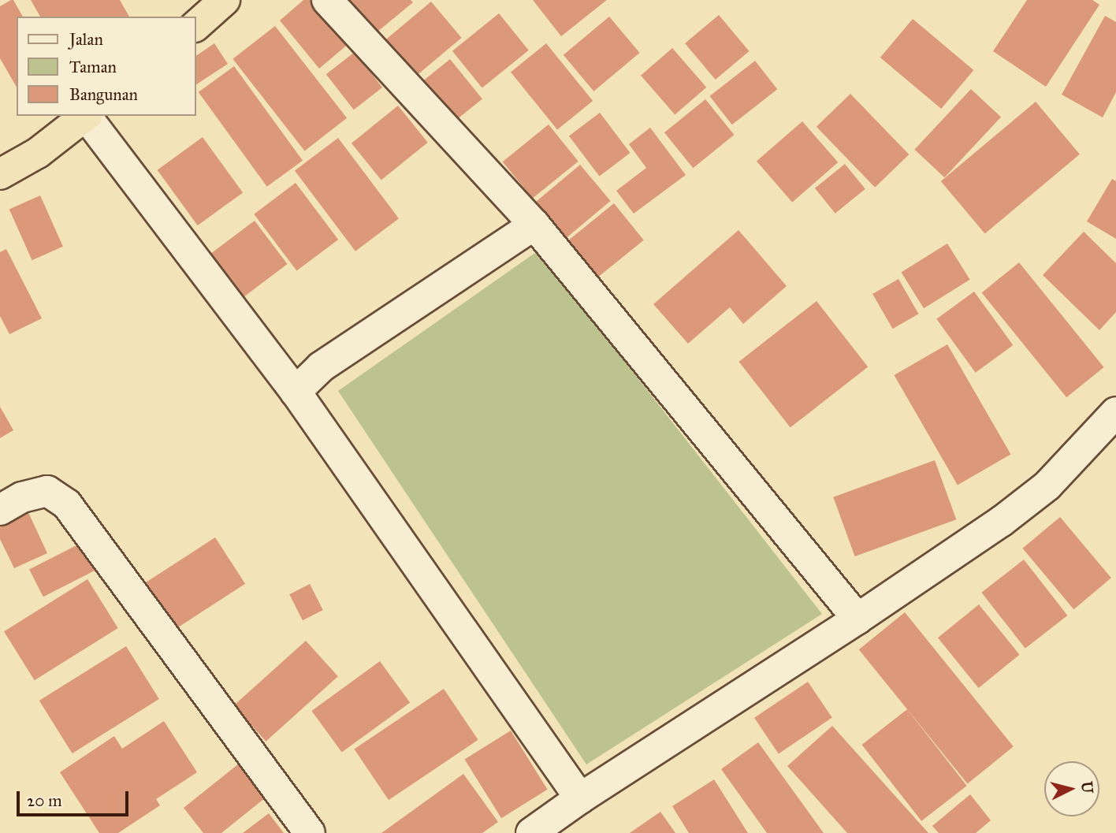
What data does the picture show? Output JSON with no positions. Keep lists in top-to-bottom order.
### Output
{
  "legend": ["Jalan", "Taman", "Bangunan"],
  "scale_bar": "20 m",
  "north": "right"
}
